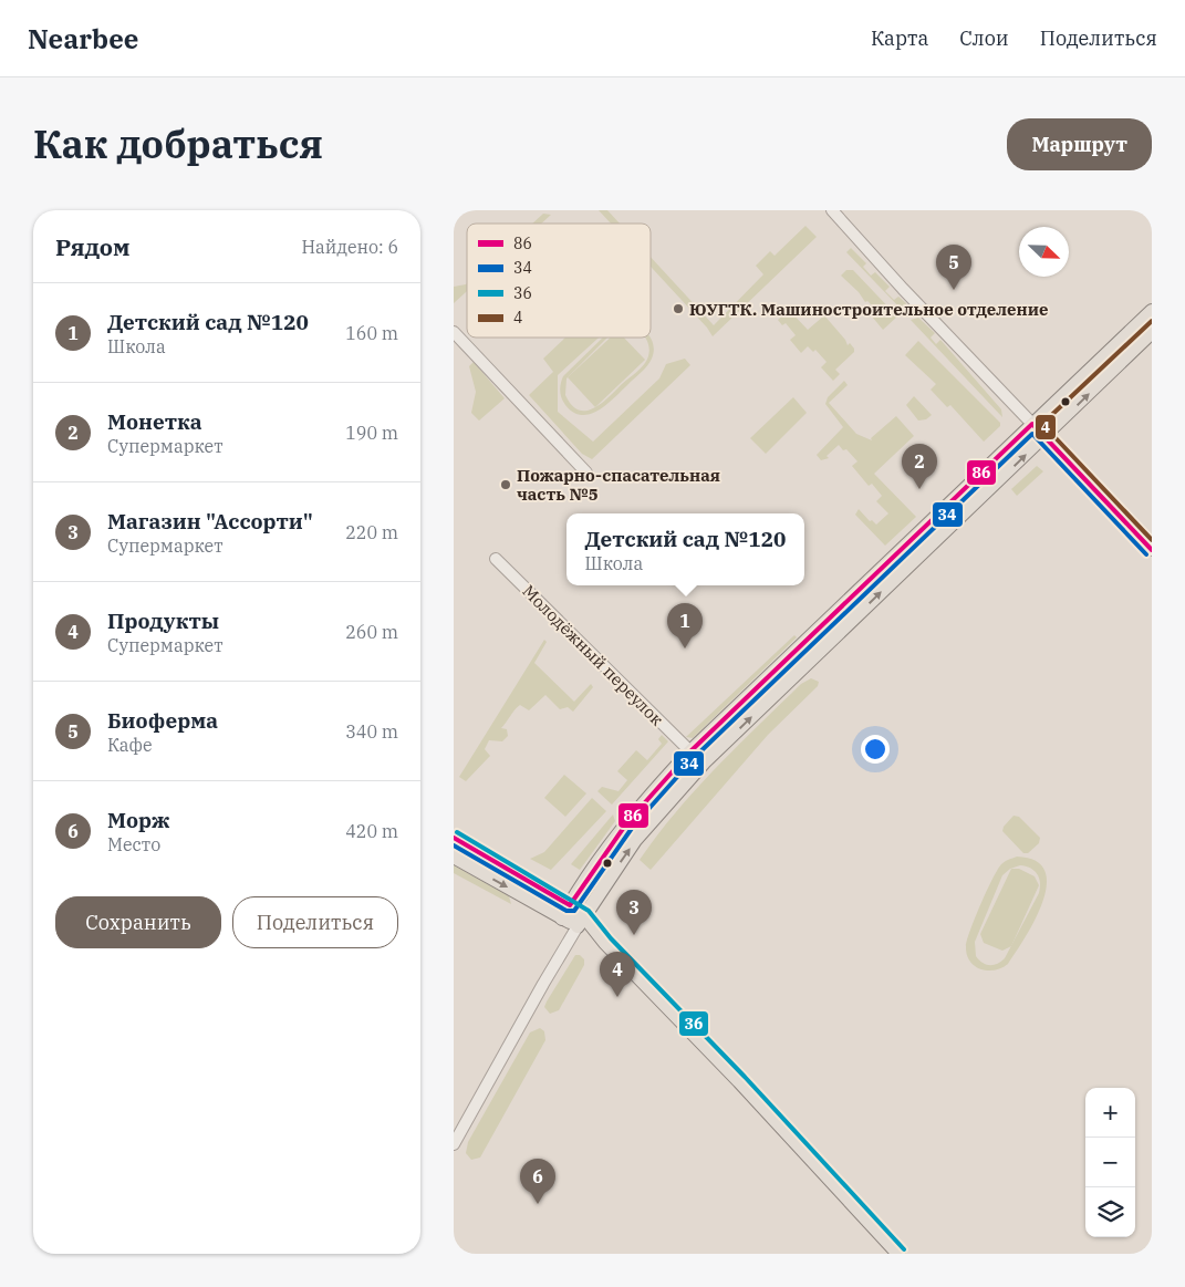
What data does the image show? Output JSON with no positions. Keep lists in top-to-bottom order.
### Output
{
  "streets": {
    "street": ["Молодёжный переулок"]
  },
  "places": ["ЮУГТК. Машиностроительное отделение", "Пожарно-спасательная часть №5"],
  "lines": [
    "transit line 4",
    "transit line 86",
    "transit line 34",
    "transit line 36"
  ],
  "legend": [
    "86",
    "34",
    "36",
    "4"
  ],
  "north": "bottom right",
  "page": {
    "header": "Nearbee",
    "nav": ["Карта", "Слои", "Поделиться"],
    "title": "Как добраться",
    "buttons": [
      "Маршрут",
      ["Сохранить", "Поделиться"]
    ],
    "heading": ["Рядом", "Найдено: 6"],
    "pins": [
      "5",
      "2",
      "1",
      "3",
      "4",
      "6"
    ],
    "list": [
      {
        "mark": "1",
        "name": "Детский сад №120",
        "note": "Школа",
        "value": "160 m"
      },
      {
        "mark": "2",
        "name": "Монетка",
        "note": "Супермаркет",
        "value": "190 m"
      },
      {
        "mark": "3",
        "name": "Магазин \"Ассорти\"",
        "note": "Супермаркет",
        "value": "220 m"
      },
      {
        "mark": "4",
        "name": "Продукты",
        "note": "Супермаркет",
        "value": "260 m"
      },
      {
        "mark": "5",
        "name": "Биоферма",
        "note": "Кафе",
        "value": "340 m"
      },
      {
        "mark": "6",
        "name": "Морж",
        "note": "Место",
        "value": "420 m"
      }
    ],
    "popup": ["Детский сад №120", "Школа"],
    "map_buttons": ["+", "−"]
  }
}
